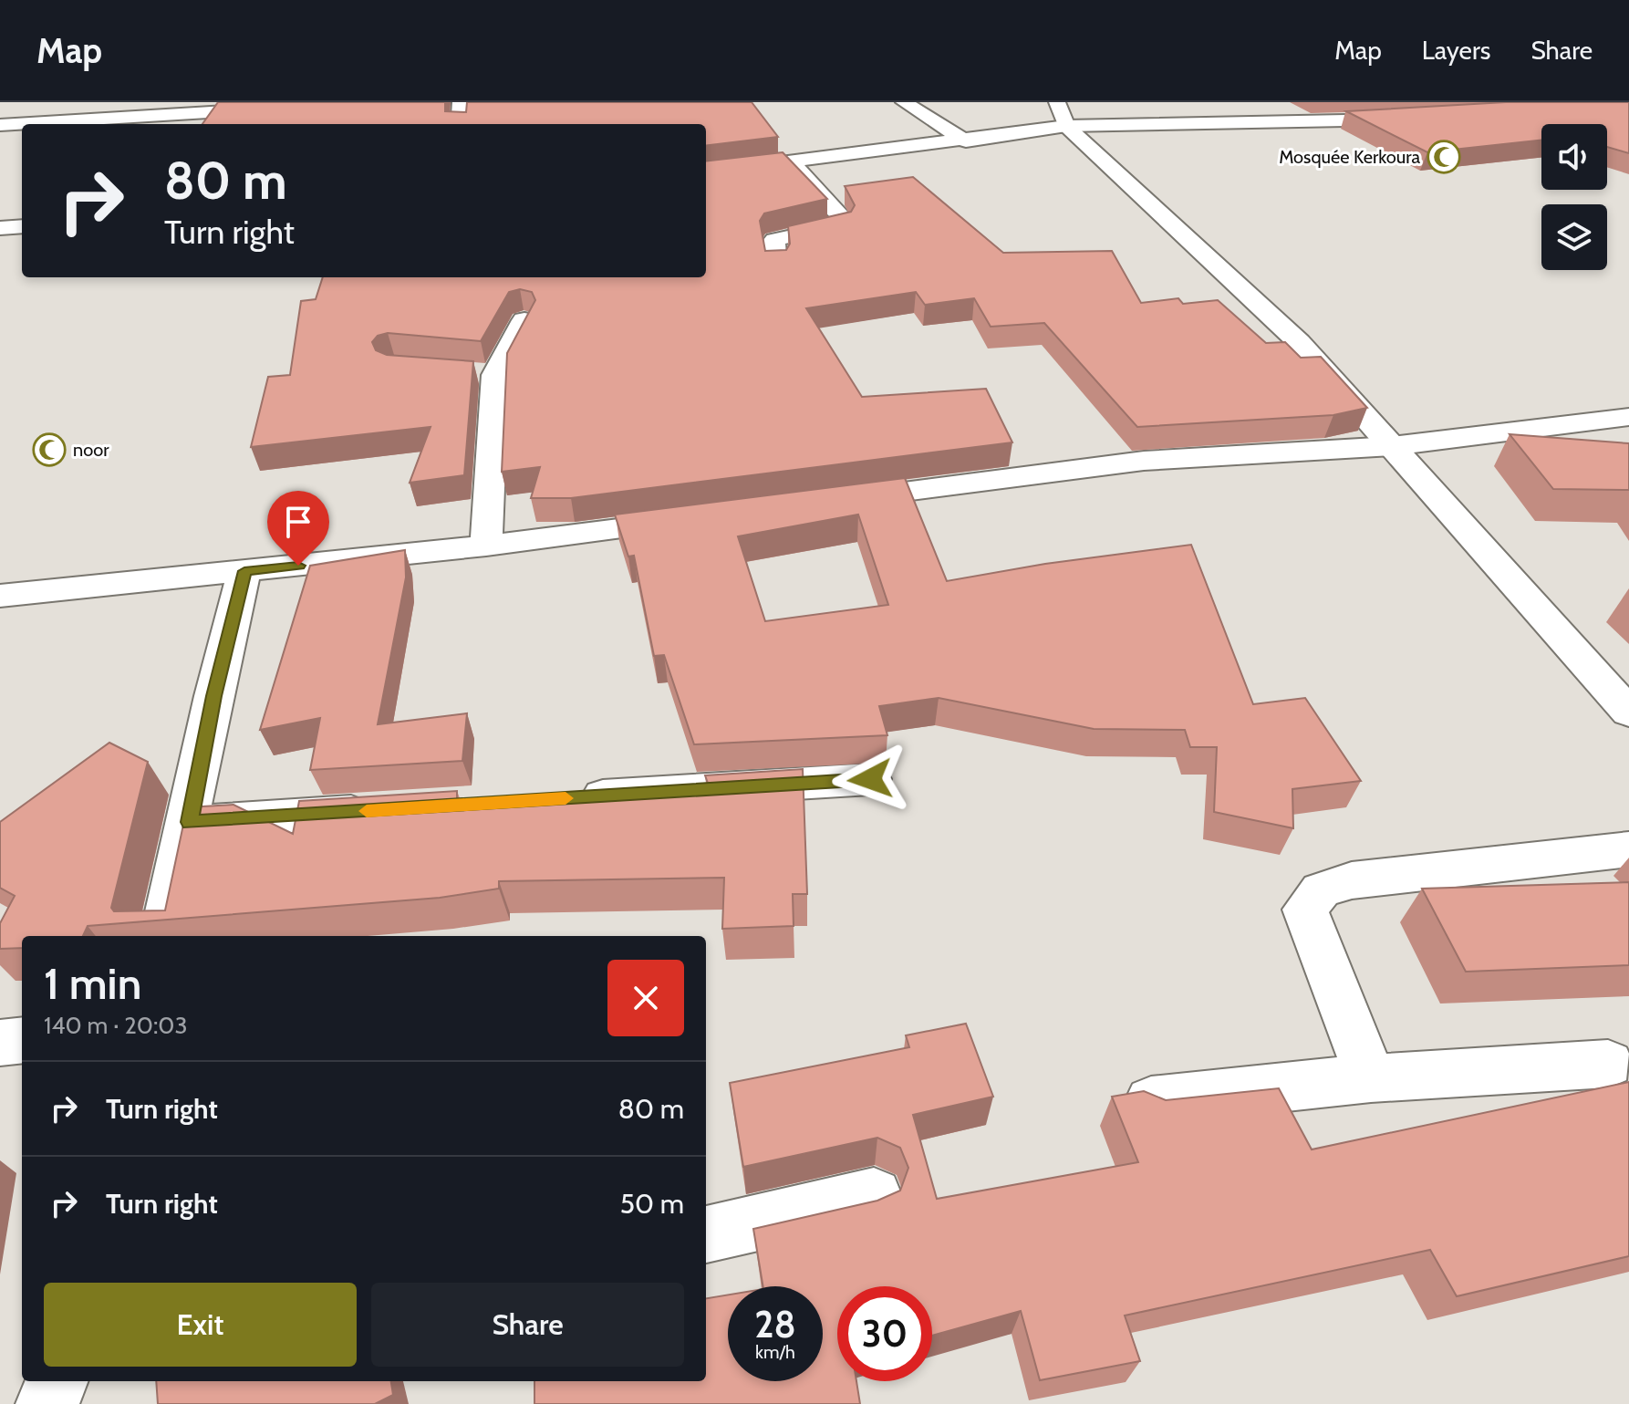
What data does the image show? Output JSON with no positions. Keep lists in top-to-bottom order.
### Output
{
  "places": {
    "mosque": ["Mosquée Kerkoura", "noor"]
  },
  "page": {
    "header": "Map",
    "nav": ["Map", "Layers", "Share"],
    "turn": ["80 m", "Turn right"],
    "heading": ["1 min", "140 m · 20:03"],
    "list": [
      {
        "name": "Turn right",
        "value": "80 m"
      },
      {
        "name": "Turn right",
        "value": "50 m"
      }
    ],
    "buttons": ["Exit", "Share"],
    "speed": "28 km/h",
    "limit": "30"
  }
}
